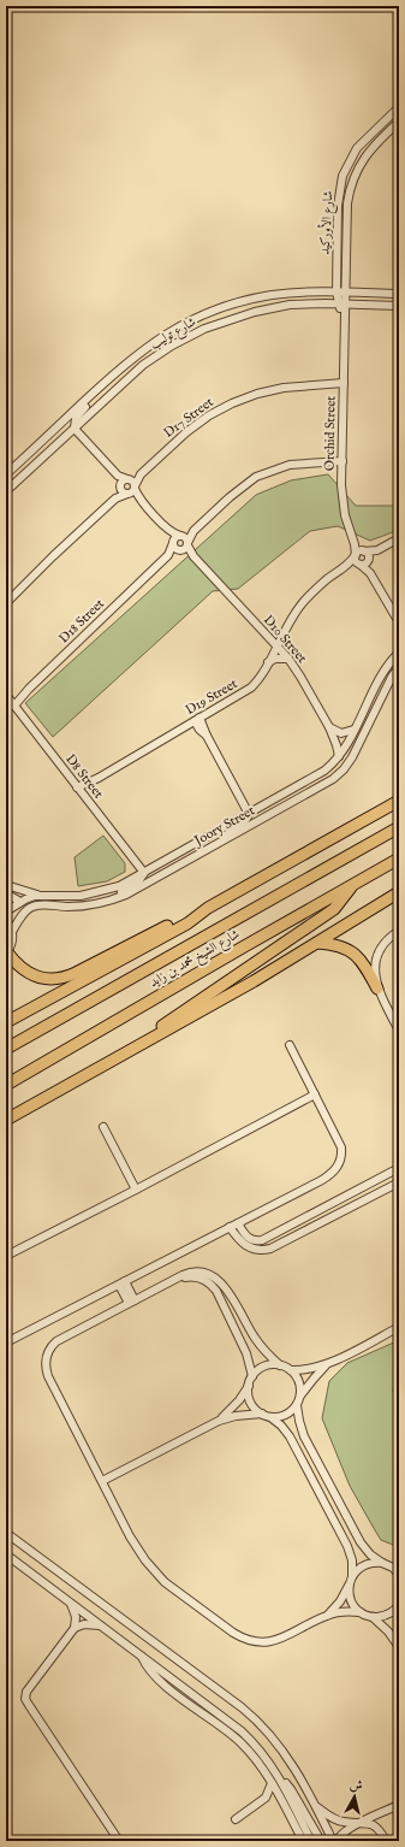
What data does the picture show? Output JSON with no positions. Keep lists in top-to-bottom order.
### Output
{
  "streets": {
    "highway": ["شارع الشيخ محمد بن زايد"],
    "street": [
      "شارع الأوركيد",
      "شارع توليب",
      "D17 Street",
      "Orchid Street",
      "D18 Street",
      "D10 Street",
      "D19 Street",
      "D8 Street",
      "Joory Street"
    ]
  },
  "crossings": [
    ["شارع الأوركيد", "شارع توليب"],
    ["شارع الأوركيد", "Orchid Street"],
    ["شارع توليب", "Orchid Street"],
    ["D17 Street", "Orchid Street"],
    ["Orchid Street", "D19 Street"],
    ["D18 Street", "D10 Street"],
    ["D18 Street", "D8 Street"],
    ["D10 Street", "D19 Street"],
    ["D10 Street", "Joory Street"],
    ["D19 Street", "D8 Street"],
    ["D8 Street", "Joory Street"]
  ],
  "north": "top"
}
